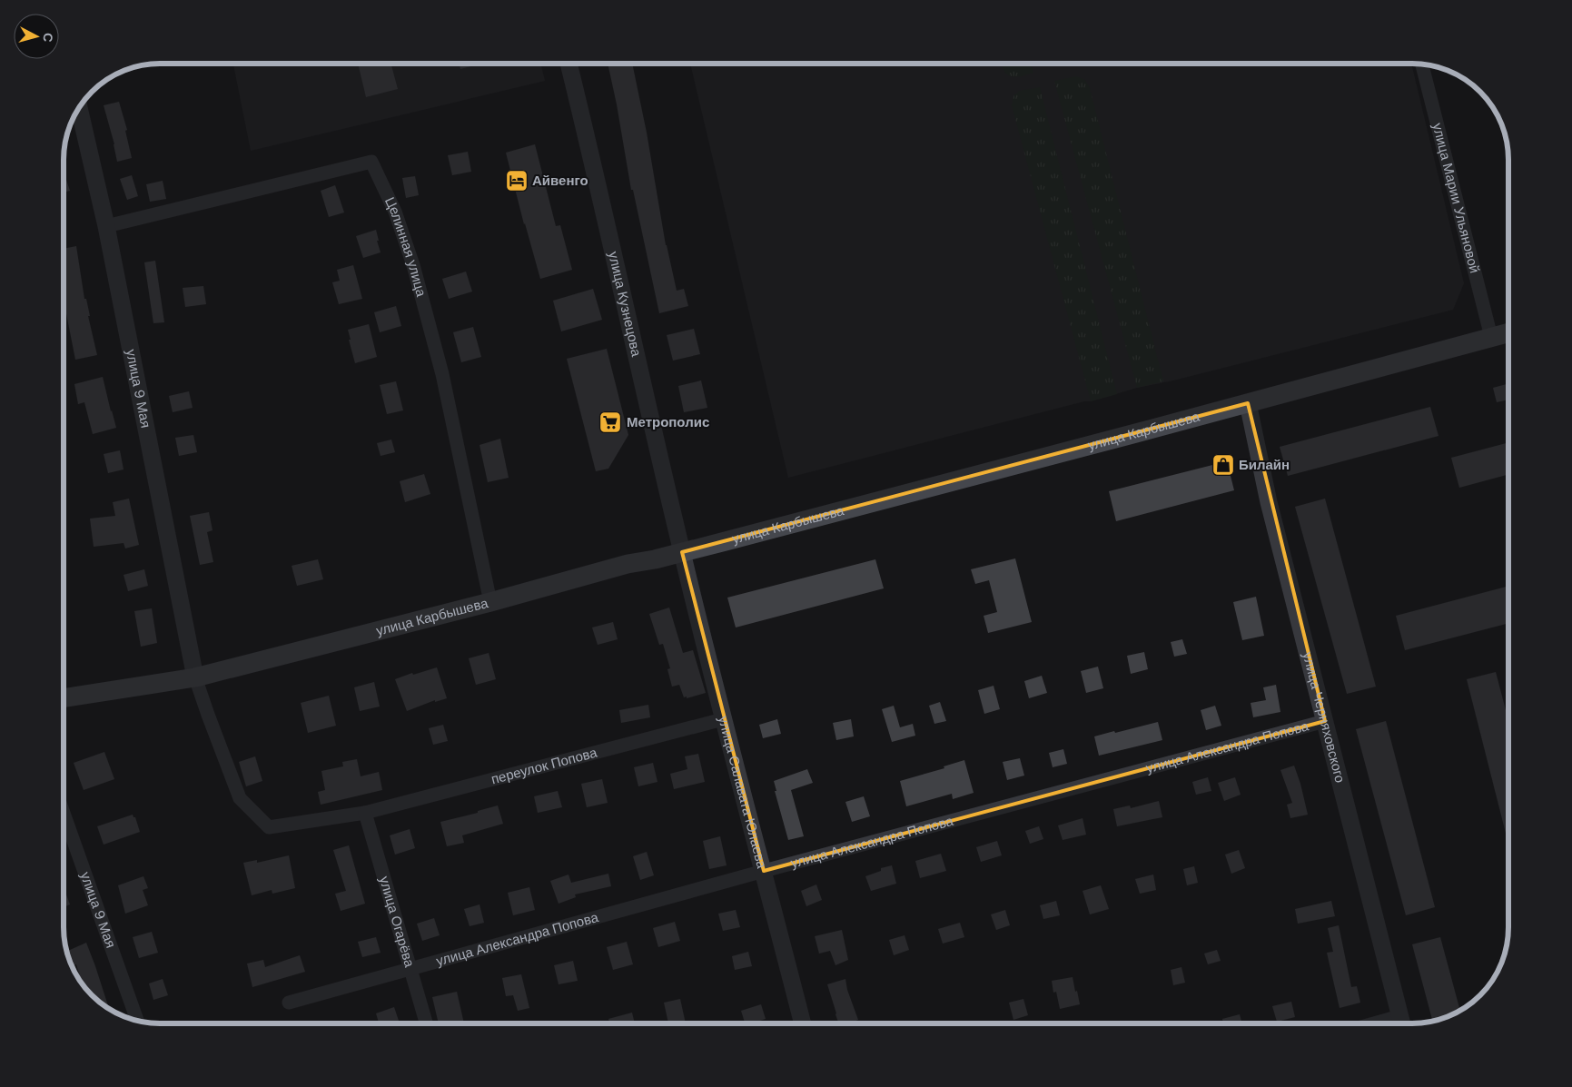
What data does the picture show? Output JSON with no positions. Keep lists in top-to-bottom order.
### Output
{
  "streets": {
    "main road": ["улица Карбышева"],
    "street": [
      "улица Марии Ульяновой",
      "Целинная улица",
      "улица Кузнецова",
      "улица 9 Мая",
      "улица Черняховского",
      "улица Александра Попова",
      "переулок Попова",
      "улица Салавата Юлаева",
      "улица Огарёва"
    ]
  },
  "crossings": [
    ["улица Марии Ульяновой", "улица Карбышева"],
    ["Целинная улица", "улица 9 Мая"],
    ["Целинная улица", "улица Карбышева"],
    ["улица Кузнецова", "улица Карбышева"],
    ["улица Кузнецова", "улица Салавата Юлаева"],
    ["улица 9 Мая", "улица Карбышева"],
    ["улица 9 Мая", "переулок Попова"],
    ["улица Карбышева", "улица Черняховского"],
    ["улица Карбышева", "переулок Попова"],
    ["улица Карбышева", "улица Салавата Юлаева"],
    ["улица Черняховского", "улица Александра Попова"],
    ["улица Александра Попова", "улица Салавата Юлаева"],
    ["улица Александра Попова", "улица Огарёва"],
    ["переулок Попова", "улица Салавата Юлаева"],
    ["переулок Попова", "улица Огарёва"]
  ],
  "places": {
    "hotel": ["Айвенго"],
    "supermarket": ["Метрополис"],
    "shop": ["Билайн"]
  },
  "north": "right"
}
